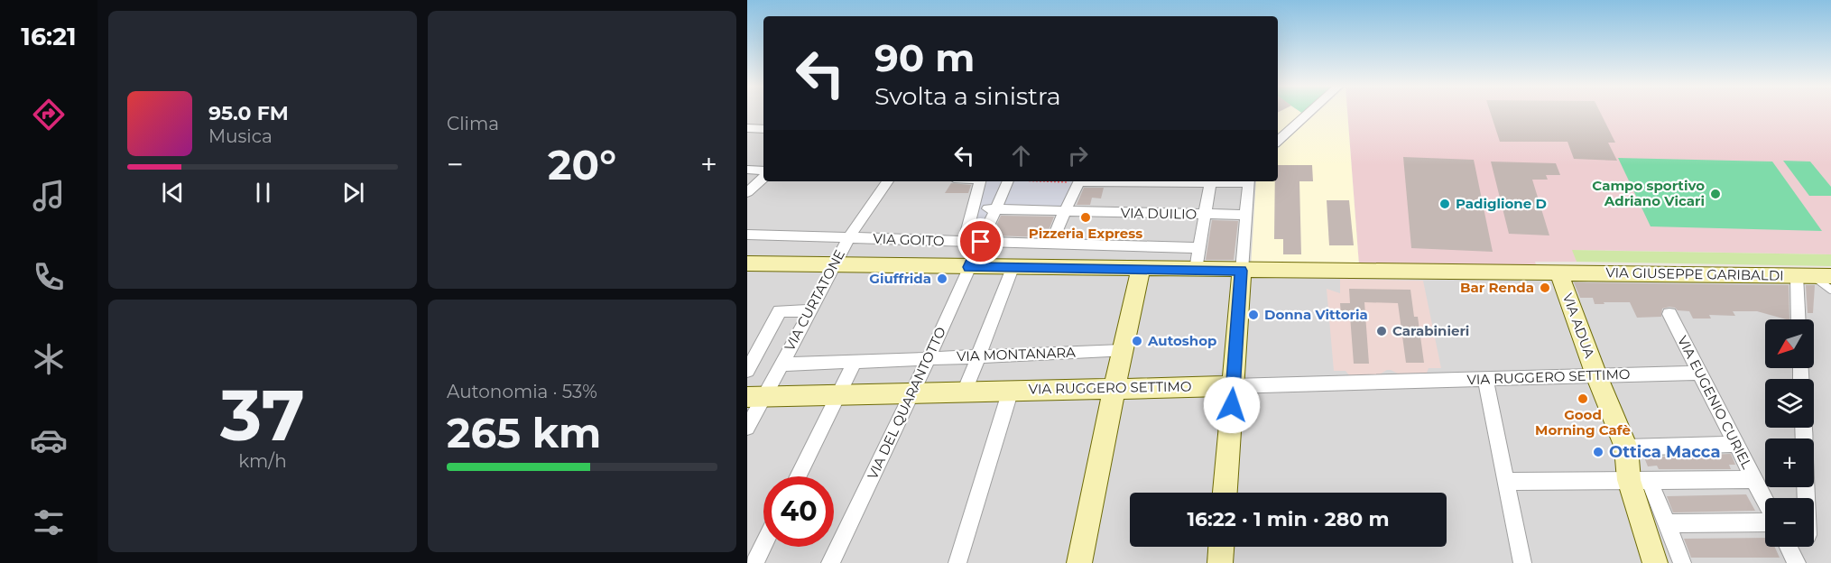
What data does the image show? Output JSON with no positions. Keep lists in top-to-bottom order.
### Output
{
  "streets": {
    "main road": ["VIA GIUSEPPE GARIBALDI", "VIA ADUA", "VIA RUGGERO SETTIMO"],
    "street": [
      "VIA DUILIO",
      "VIA GOITO",
      "VIA CURTATONE",
      "VIA MONTANARA",
      "VIA EUGENIO CURIEL",
      "VIA DEL QUARANTOTTO"
    ]
  },
  "crossings": [
    ["VIA DUILIO", "VIA DEL QUARANTOTTO"],
    ["VIA GOITO", "VIA CURTATONE"],
    ["VIA GOITO", "VIA DEL QUARANTOTTO"],
    ["VIA GIUSEPPE GARIBALDI", "VIA ADUA"],
    ["VIA CURTATONE", "VIA MONTANARA"],
    ["VIA CURTATONE", "VIA RUGGERO SETTIMO"],
    ["VIA ADUA", "VIA RUGGERO SETTIMO"],
    ["VIA MONTANARA", "VIA DEL QUARANTOTTO"],
    ["VIA RUGGERO SETTIMO", "VIA EUGENIO CURIEL"],
    ["VIA RUGGERO SETTIMO", "VIA DEL QUARANTOTTO"]
  ],
  "places": [
    "Campo sportivo Adriano Vicari",
    "Padiglione D",
    "Pizzeria Express",
    "Giuffrida",
    "Bar Renda",
    "Donna Vittoria",
    "Carabinieri",
    "Autoshop",
    "Good Morning Cafè",
    "Ottica Macca"
  ],
  "north": "bottom left",
  "page": {
    "tabs": "16:21",
    "tile": [
      "Clima",
      ["37", "km/h"],
      ["Autonomia · 53%", "265 km"]
    ],
    "turn": ["90 m", "Svolta a sinistra"],
    "song": ["95.0 FM", "Musica"],
    "heat": ["−", "20°", "+"],
    "map_buttons": ["+", "−"],
    "limit": "40",
    "trip": "16:22 · 1 min · 280 m"
  }
}
